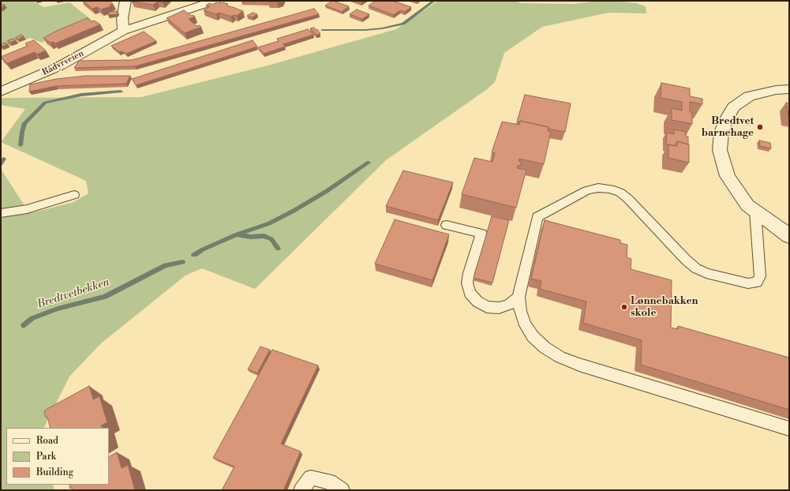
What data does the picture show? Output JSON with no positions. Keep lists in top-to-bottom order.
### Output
{
  "streets": {
    "street": ["Rådyrveien"]
  },
  "water": ["Bredtvetbekken"],
  "places": ["Bredtvet barnehage", "Lønnebakken skole"],
  "legend": ["Road", "Park", "Building"]
}
